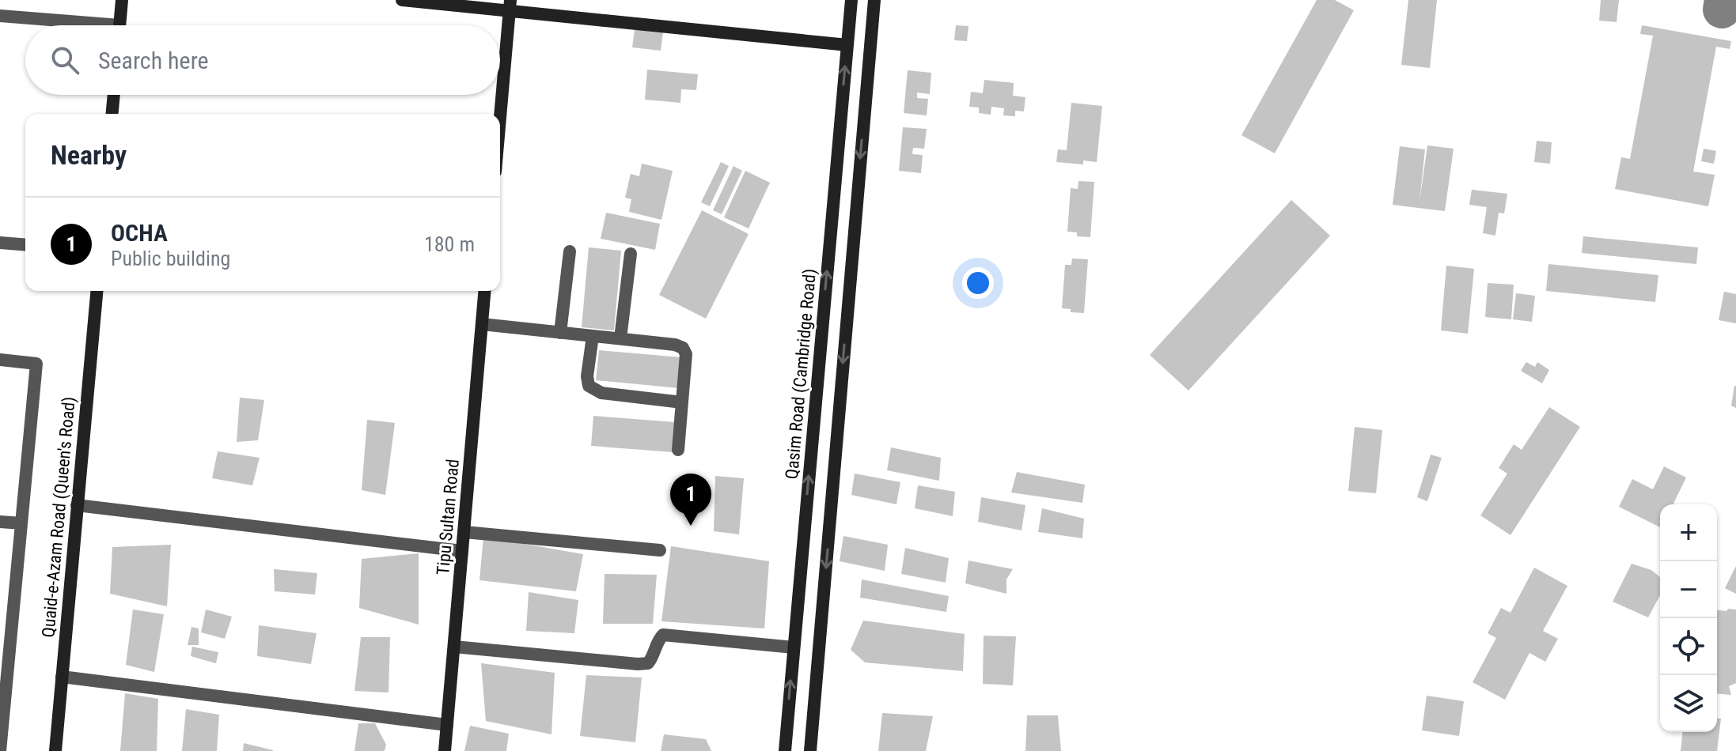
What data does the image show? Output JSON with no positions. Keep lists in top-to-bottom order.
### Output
{
  "streets": {
    "main road": ["Qasim Road (Cambridge Road)", "Quaid-e-Azam Road (Queen's Road)", "Tipu Sultan Road"]
  },
  "page": {
    "search": "Search here",
    "heading": "Nearby",
    "list": [
      {
        "mark": "1",
        "name": "OCHA",
        "note": "Public building",
        "value": "180 m"
      }
    ],
    "pins": "1",
    "map_buttons": ["+", "−"]
  }
}
